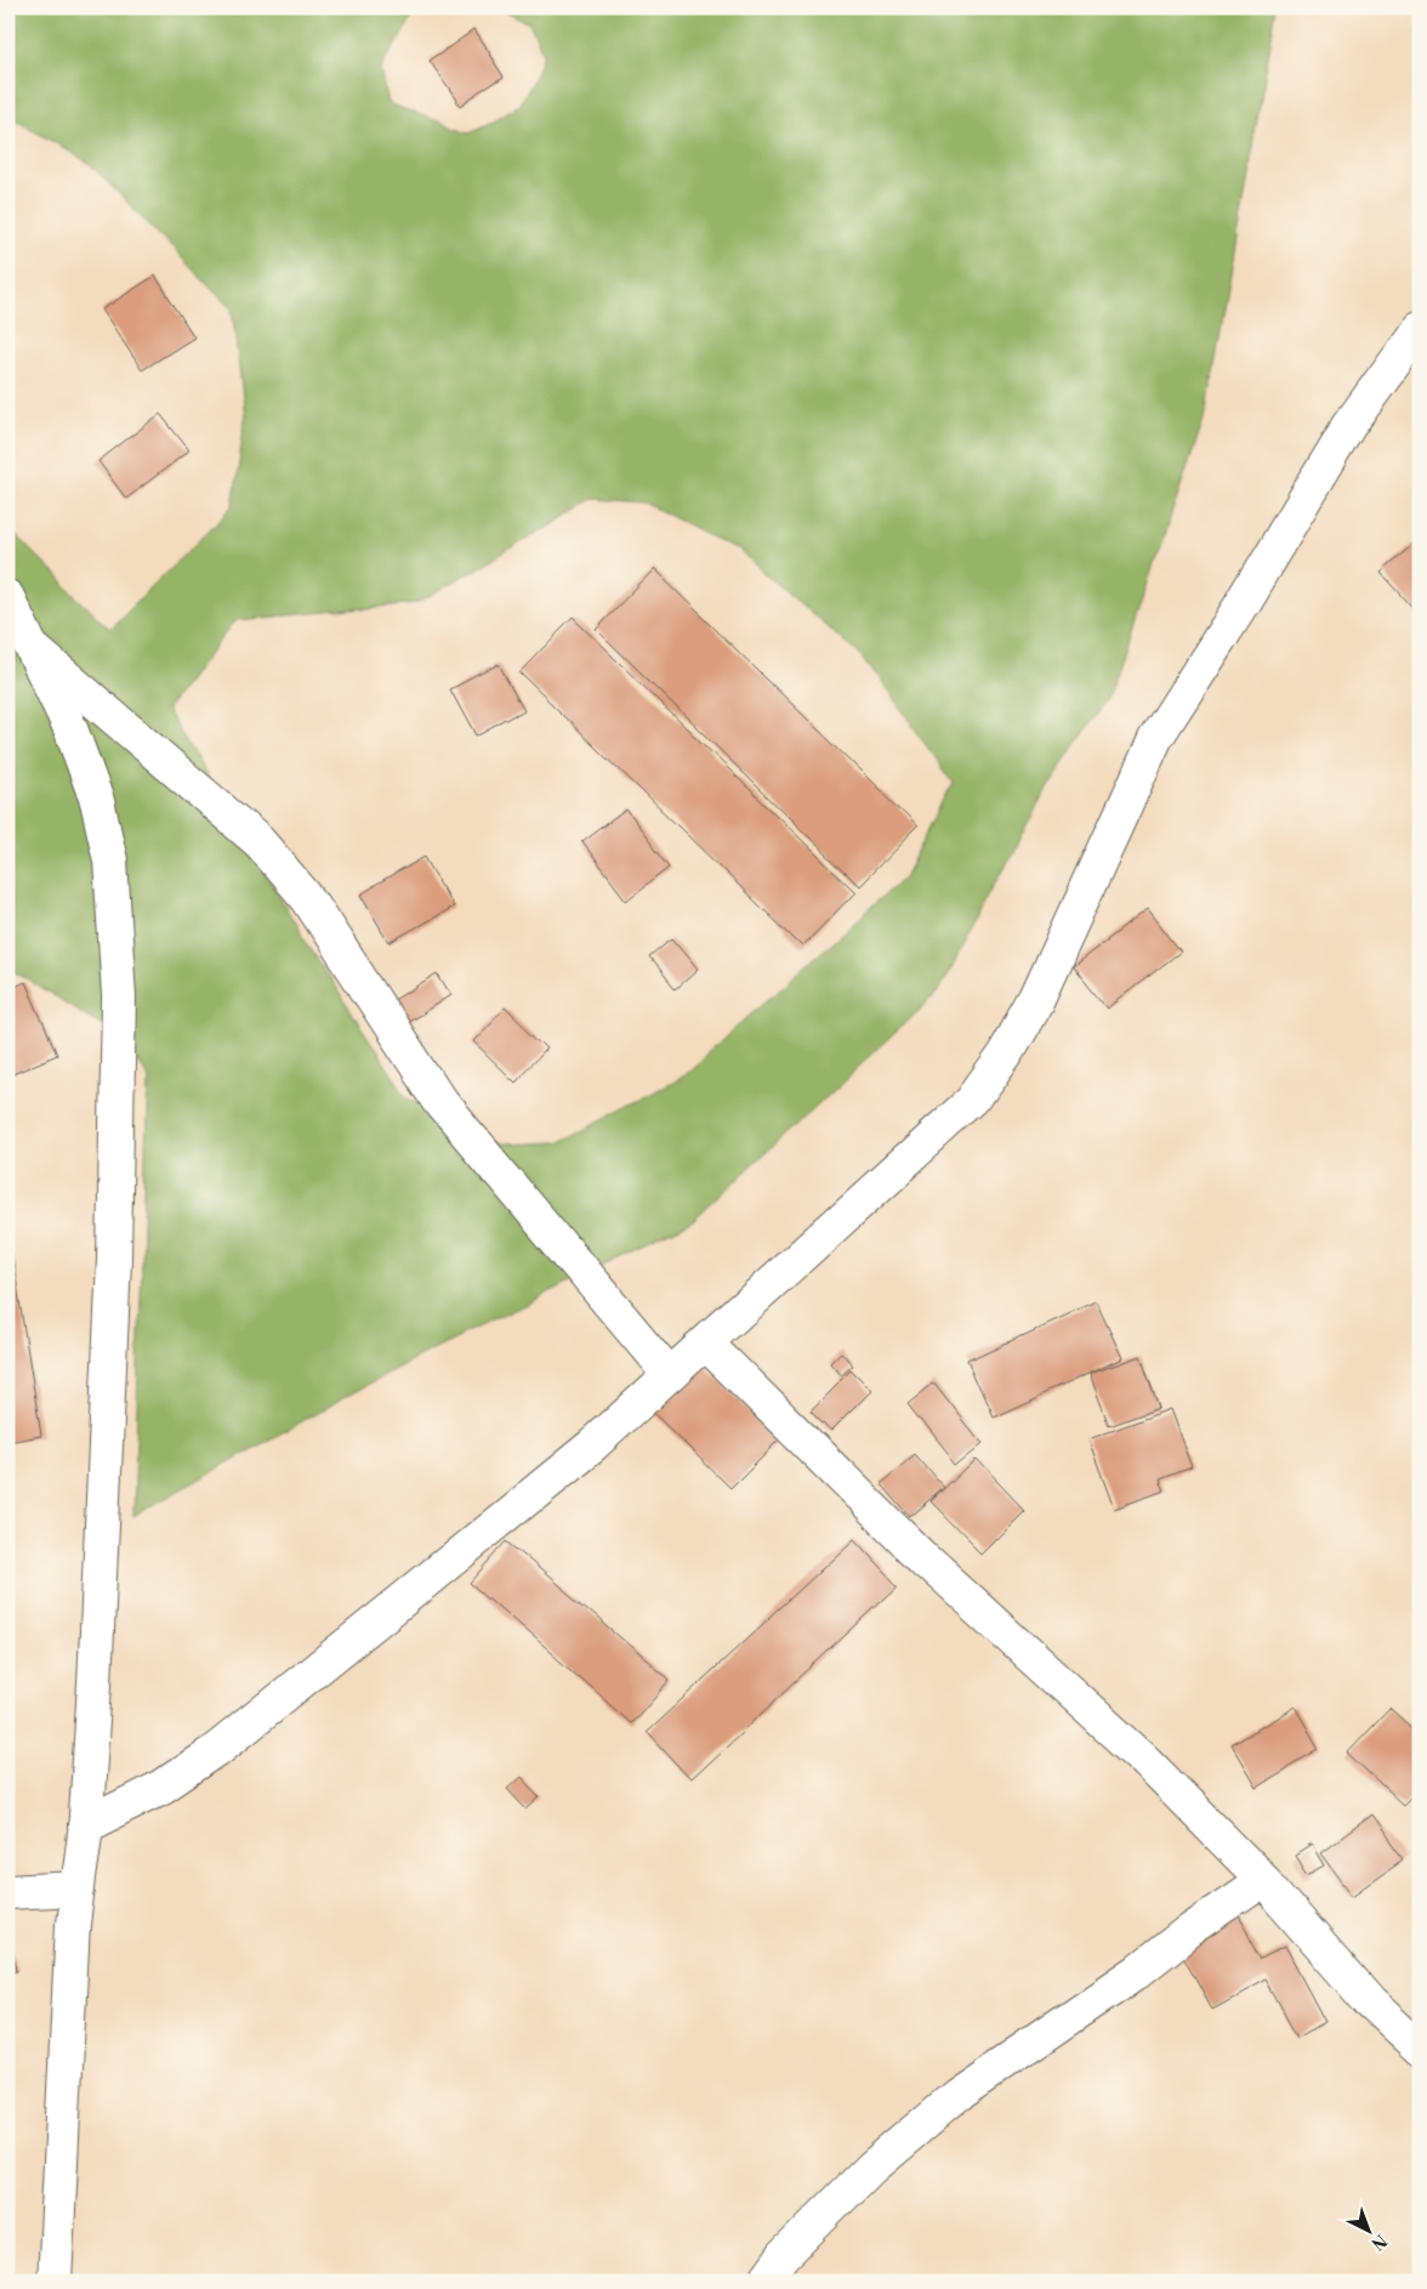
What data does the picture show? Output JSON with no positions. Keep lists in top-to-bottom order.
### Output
{
  "north": "bottom right"
}
